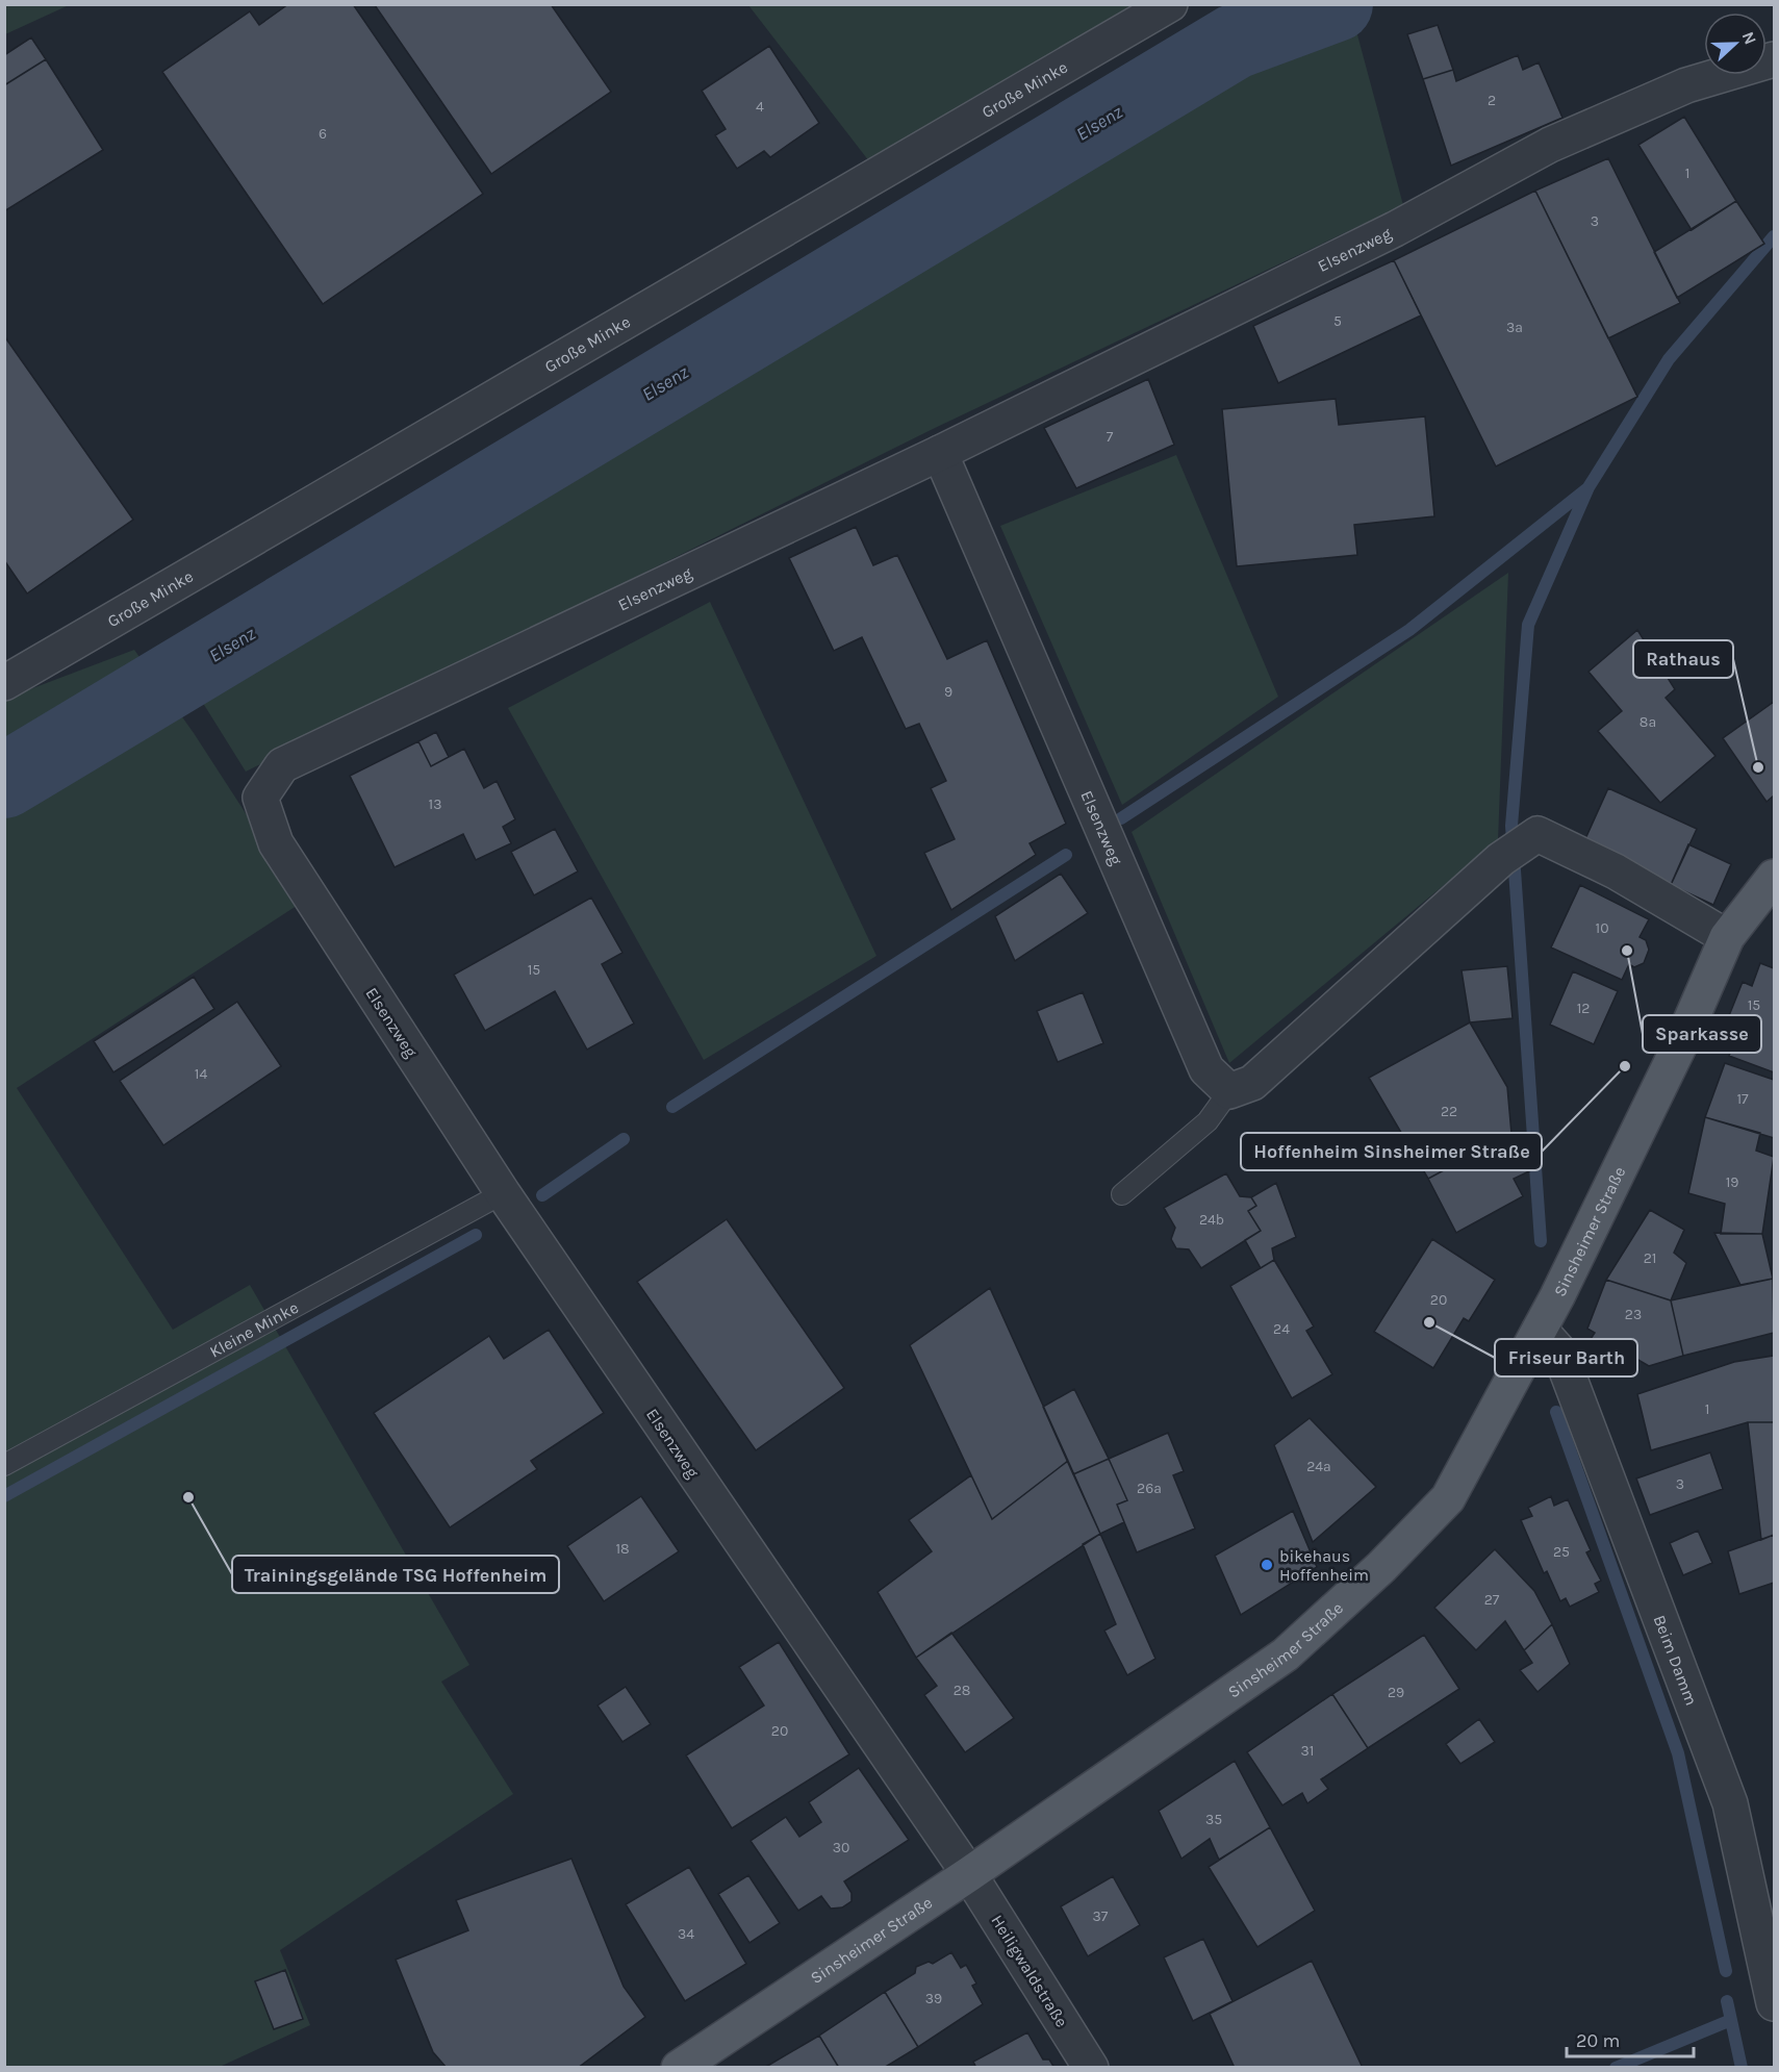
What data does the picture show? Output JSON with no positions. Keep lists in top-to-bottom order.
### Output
{
  "streets": {
    "main road": ["Sinsheimer Straße"],
    "street": [
      "Große Minke",
      "Elsenzweg",
      "Beim Damm",
      "Heiligwaldstraße"
    ],
    "lane": ["Kleine Minke"]
  },
  "crossings": [
    ["Elsenzweg", "Sinsheimer Straße"],
    ["Elsenzweg", "Kleine Minke"],
    ["Elsenzweg", "Heiligwaldstraße"],
    ["Sinsheimer Straße", "Beim Damm"],
    ["Sinsheimer Straße", "Heiligwaldstraße"]
  ],
  "water": ["Elsenz"],
  "places": [
    "Rathaus",
    "Sparkasse",
    "Hoffenheim Sinsheimer Straße",
    "Friseur Barth",
    "Trainingsgelände TSG Hoffenheim",
    "bikehaus Hoffenheim"
  ],
  "house_numbers": [
    "2",
    "4",
    "6",
    "1",
    "3",
    "5",
    "3a",
    "7",
    "9",
    "8a",
    "13",
    "10",
    "15",
    "15",
    "12",
    "14",
    "17",
    "22",
    "19",
    "24b",
    "21",
    "20",
    "23",
    "24",
    "1",
    "24a",
    "3",
    "26a",
    "18",
    "25",
    "27",
    "28",
    "29",
    "20",
    "31",
    "35",
    "30",
    "37",
    "34",
    "39"
  ],
  "scale_bar": "20 m",
  "north": "right"
}
